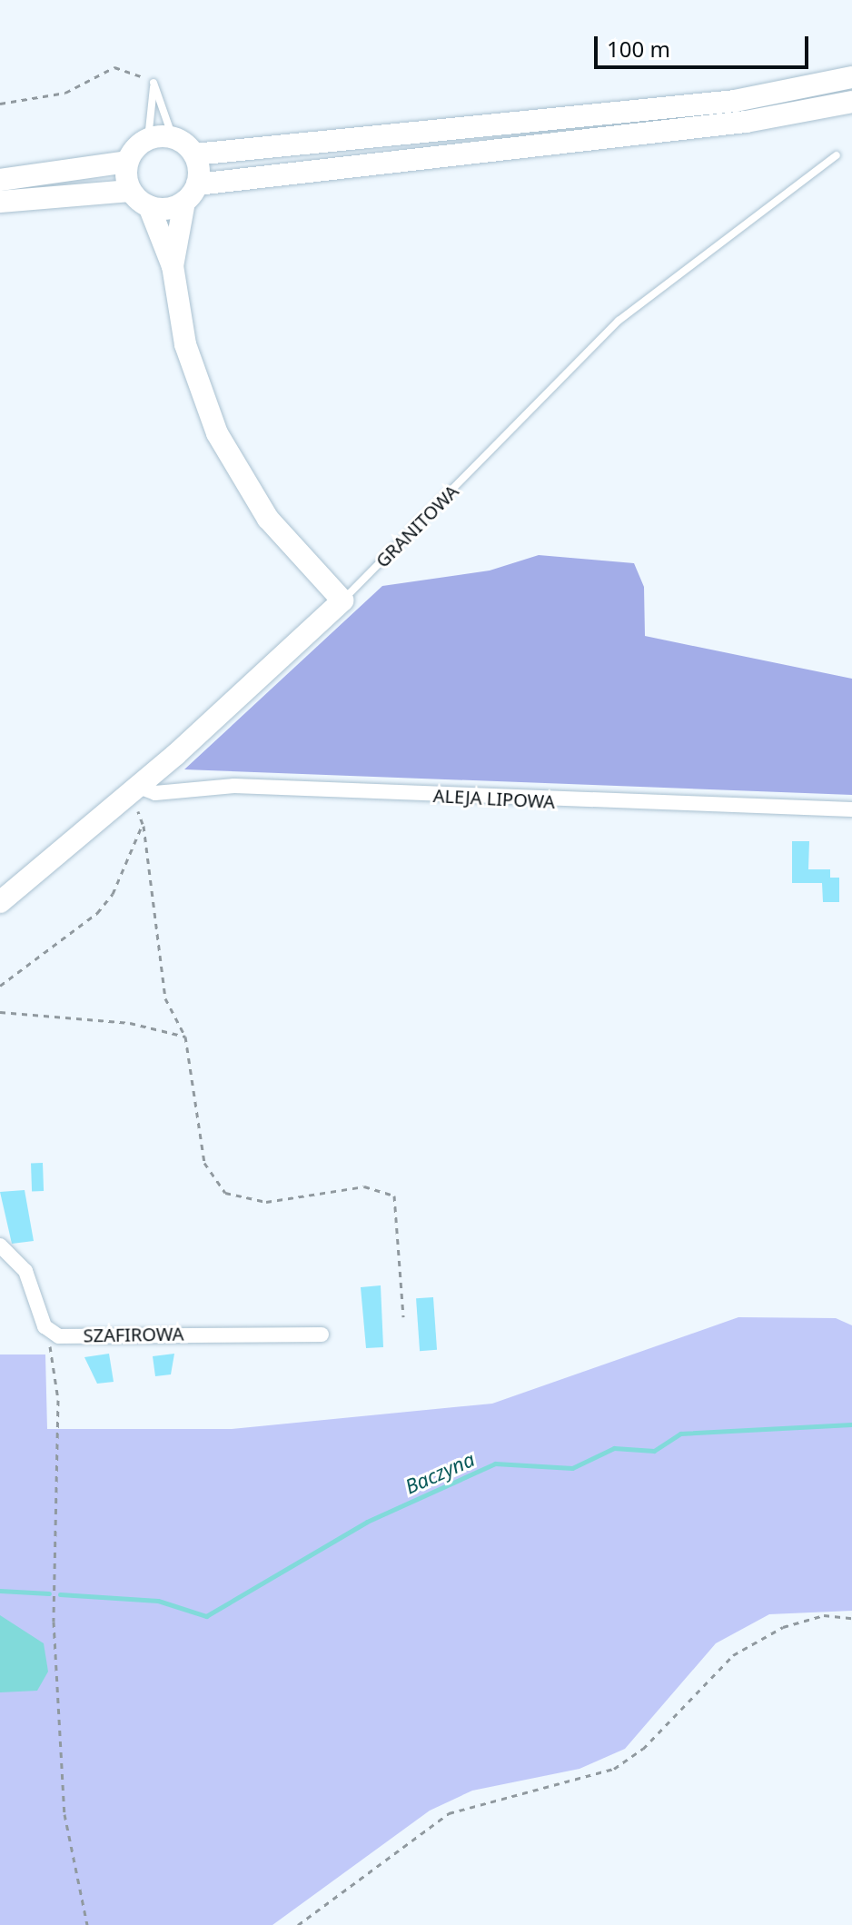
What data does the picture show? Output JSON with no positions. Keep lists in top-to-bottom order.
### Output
{
  "streets": {
    "main road": ["GRANITOWA"],
    "street": ["ALEJA LIPOWA", "SZAFIROWA"]
  },
  "crossings": [
    ["GRANITOWA", "ALEJA LIPOWA"]
  ],
  "water": ["Baczyna"],
  "scale_bar": "100 m"
}
